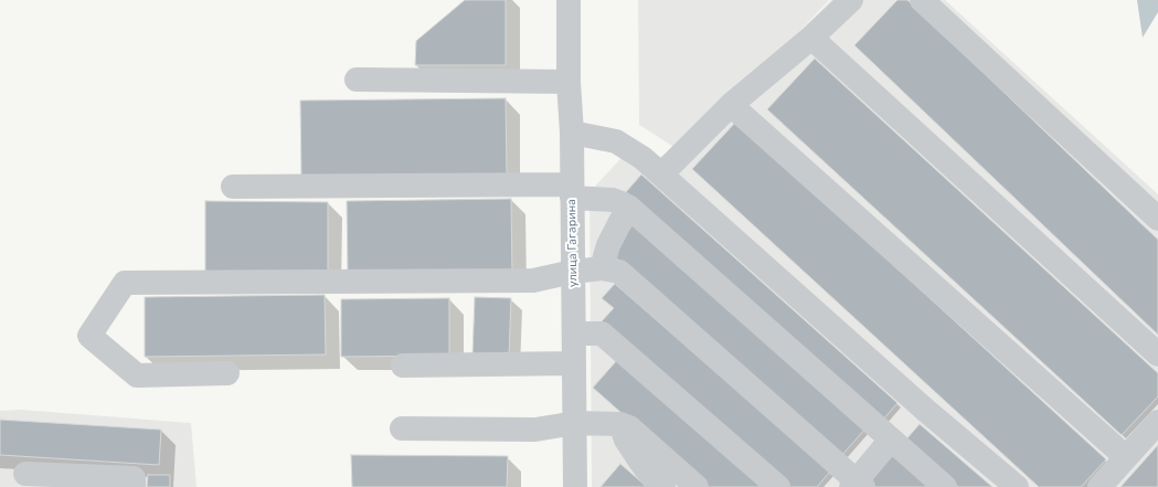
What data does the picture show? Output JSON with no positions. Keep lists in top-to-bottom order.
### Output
{
  "streets": {
    "street": ["улица Гагарина"]
  }
}
